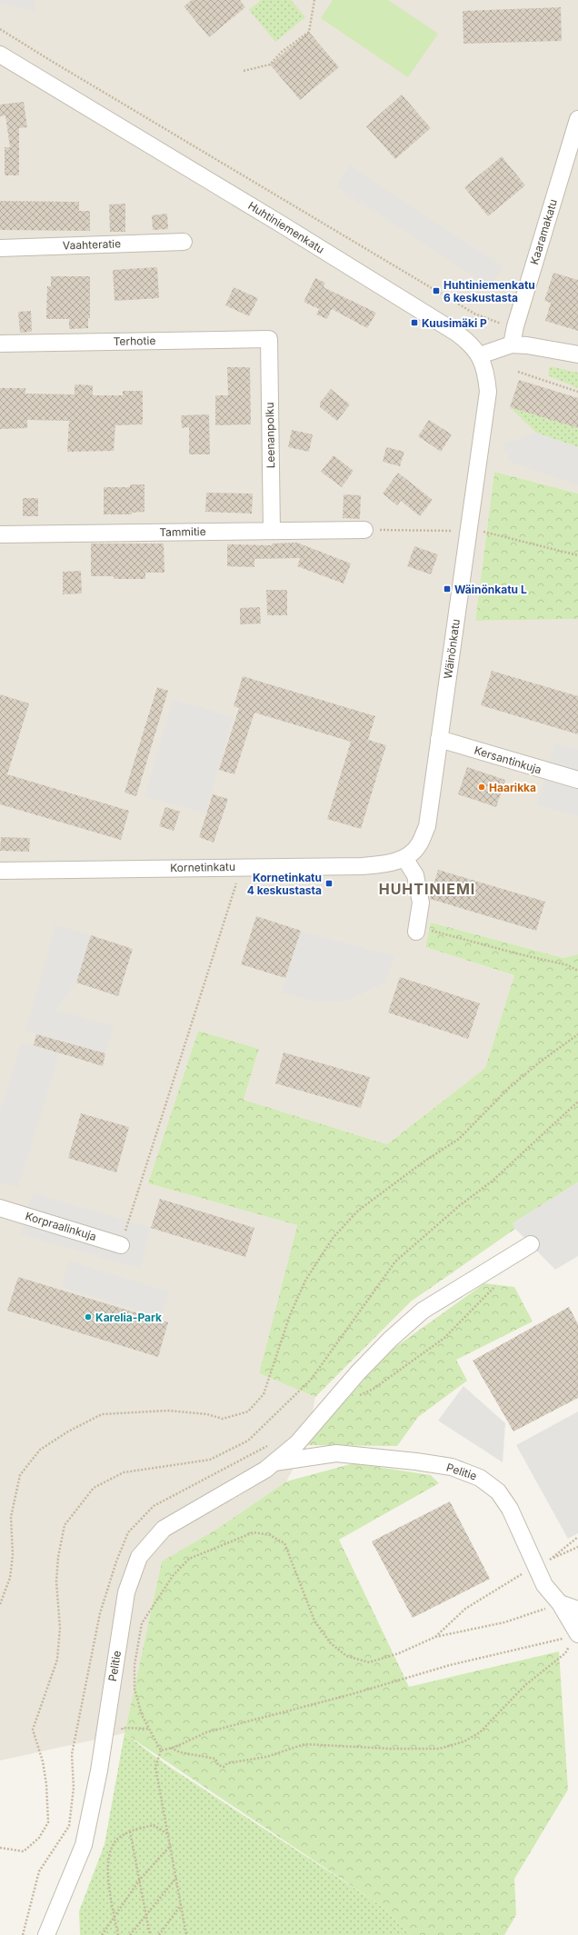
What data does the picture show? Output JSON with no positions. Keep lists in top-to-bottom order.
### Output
{
  "streets": {
    "street": [
      "Huhtiniemenkatu",
      "Kaaramakatu",
      "Vaahteratie",
      "Terhotie",
      "Leenanpolku",
      "Tammitie",
      "Wäinönkatu",
      "Kersantinkuja",
      "Kornetinkatu",
      "Korpraalinkuja",
      "Pelitie"
    ]
  },
  "crossings": [
    ["Huhtiniemenkatu", "Wäinönkatu"],
    ["Terhotie", "Leenanpolku"],
    ["Leenanpolku", "Tammitie"],
    ["Wäinönkatu", "Kersantinkuja"],
    ["Wäinönkatu", "Kornetinkatu"]
  ],
  "districts": ["HUHTINIEMI"],
  "places": {
    "transit": [
      "Huhtiniemenkatu 6 keskustasta",
      "Kuusimäki P",
      "Wäinönkatu L",
      "Kornetinkatu 4 keskustasta"
    ],
    "other": ["Haarikka", "Karelia-Park"]
  }
}
